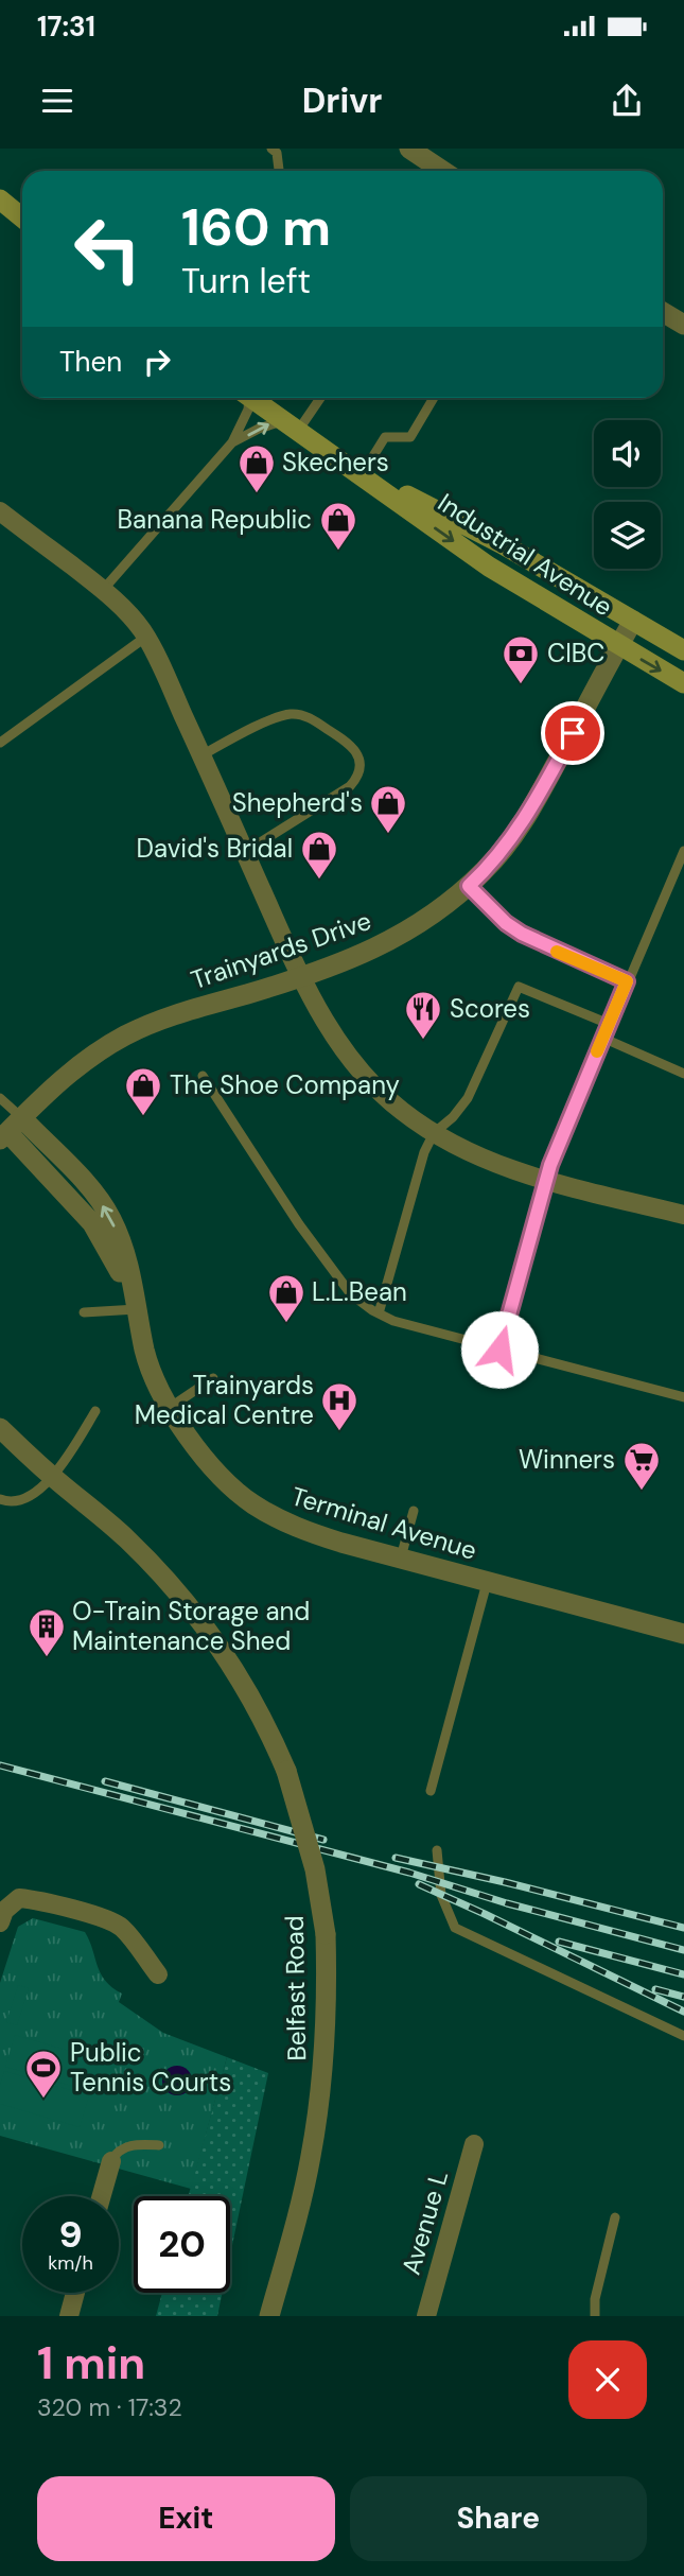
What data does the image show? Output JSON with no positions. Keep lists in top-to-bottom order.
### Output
{
  "streets": {
    "main road": ["Industrial Avenue"],
    "street": [
      "Trainyards Drive",
      "Terminal Avenue",
      "Belfast Road",
      "Avenue L"
    ]
  },
  "crossings": [
    ["Industrial Avenue", "Trainyards Drive"],
    ["Trainyards Drive", "Terminal Avenue"]
  ],
  "places": {
    "shop": [
      "Skechers",
      "Banana Republic",
      "Shepherd's",
      "David's Bridal",
      "The Shoe Company",
      "L.L.Bean"
    ],
    "bank": ["CIBC"],
    "restaurant": ["Scores"],
    "hospital": ["Trainyards Medical Centre"],
    "supermarket": ["Winners"],
    "building": ["O-Train Storage and Maintenance Shed"],
    "sports": ["Public Tennis Courts"]
  },
  "page": {
    "status": "17:31",
    "header": "Drivr",
    "turn": ["160 m", "Turn left"],
    "then": "Then",
    "speed": "9 km/h",
    "limit": "20",
    "heading": ["1 min", "320 m · 17:32"],
    "buttons": ["Exit", "Share"]
  }
}
